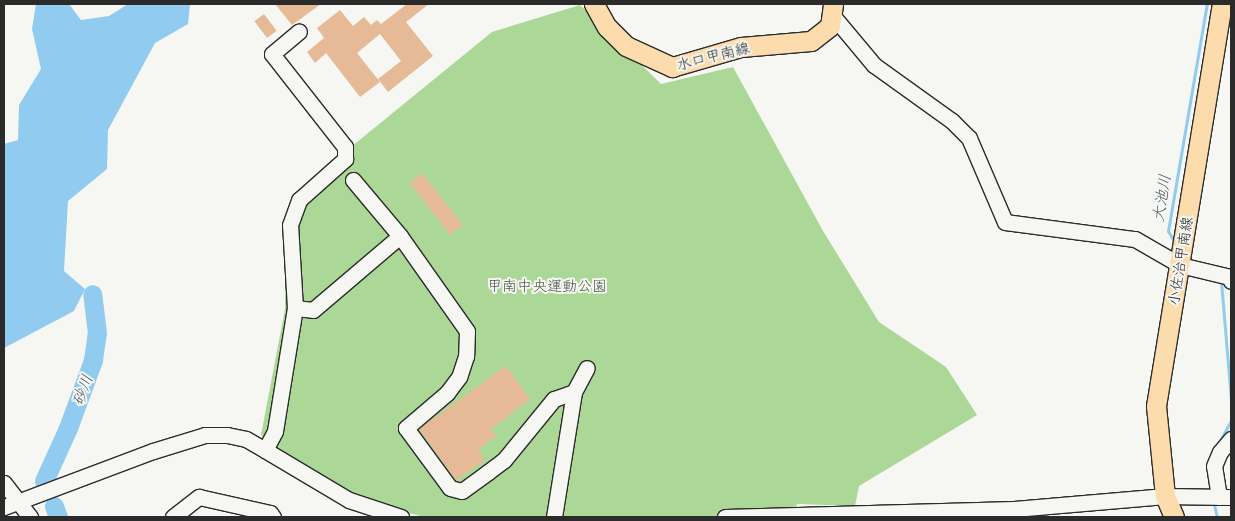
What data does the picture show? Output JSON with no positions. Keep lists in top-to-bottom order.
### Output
{
  "streets": {
    "main road": ["水口甲南線", "小佐治甲南線"]
  },
  "water": ["大池川", "砂川"],
  "parks": ["甲南中央運動公園"]
}
